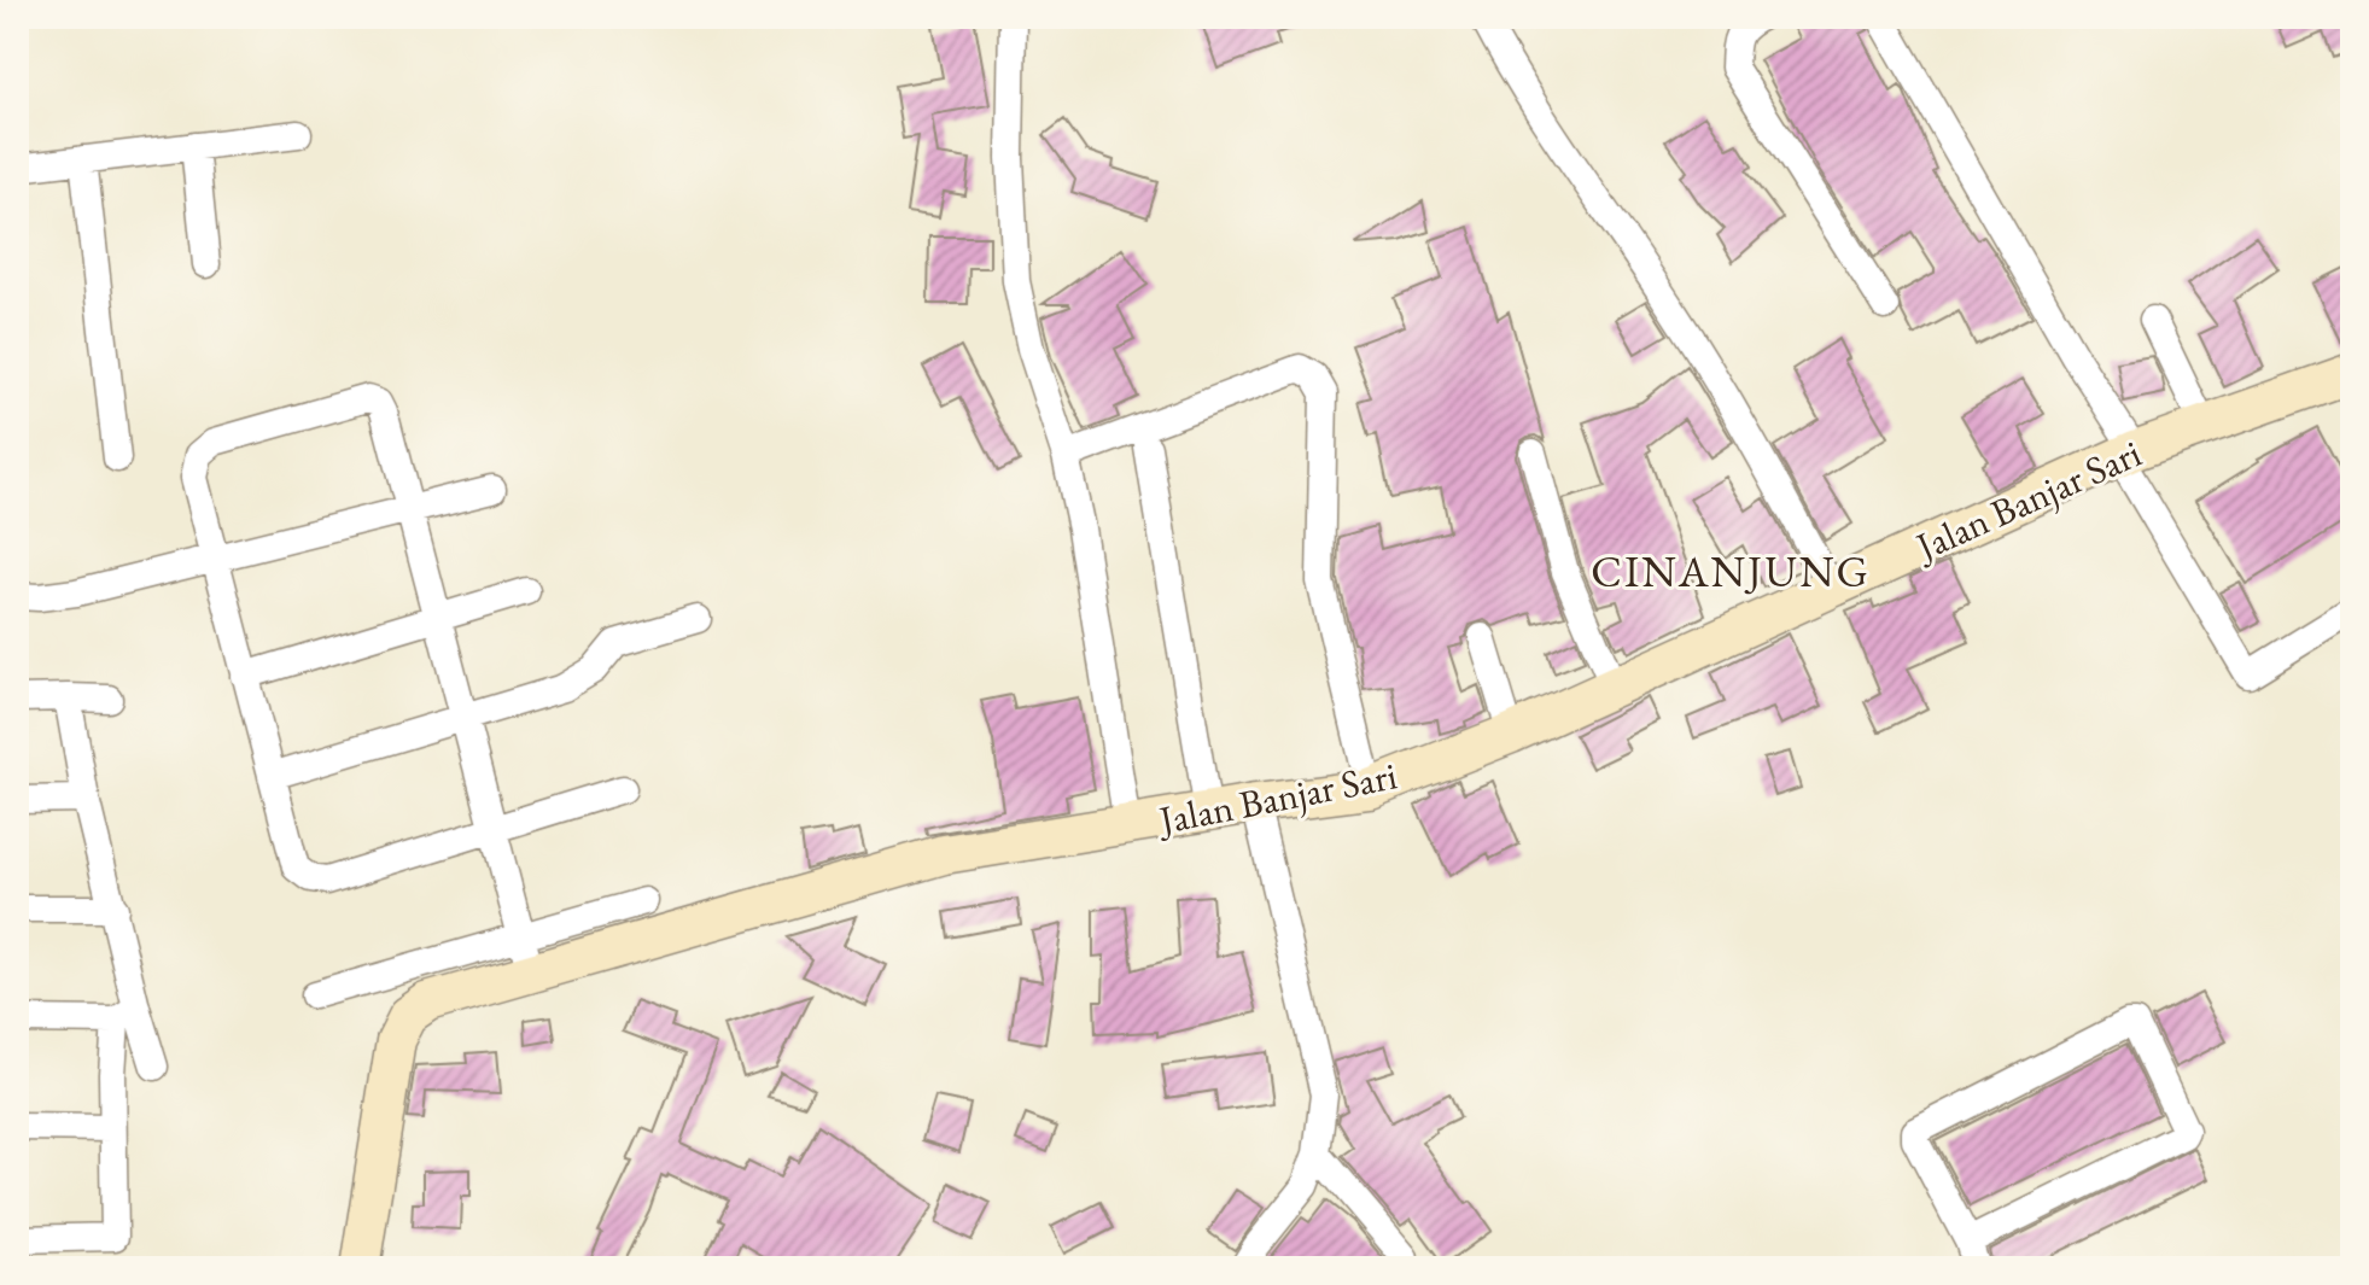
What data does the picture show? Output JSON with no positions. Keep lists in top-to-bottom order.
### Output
{
  "streets": {
    "street": ["Jalan Banjar Sari"]
  },
  "districts": ["CINANJUNG"]
}
